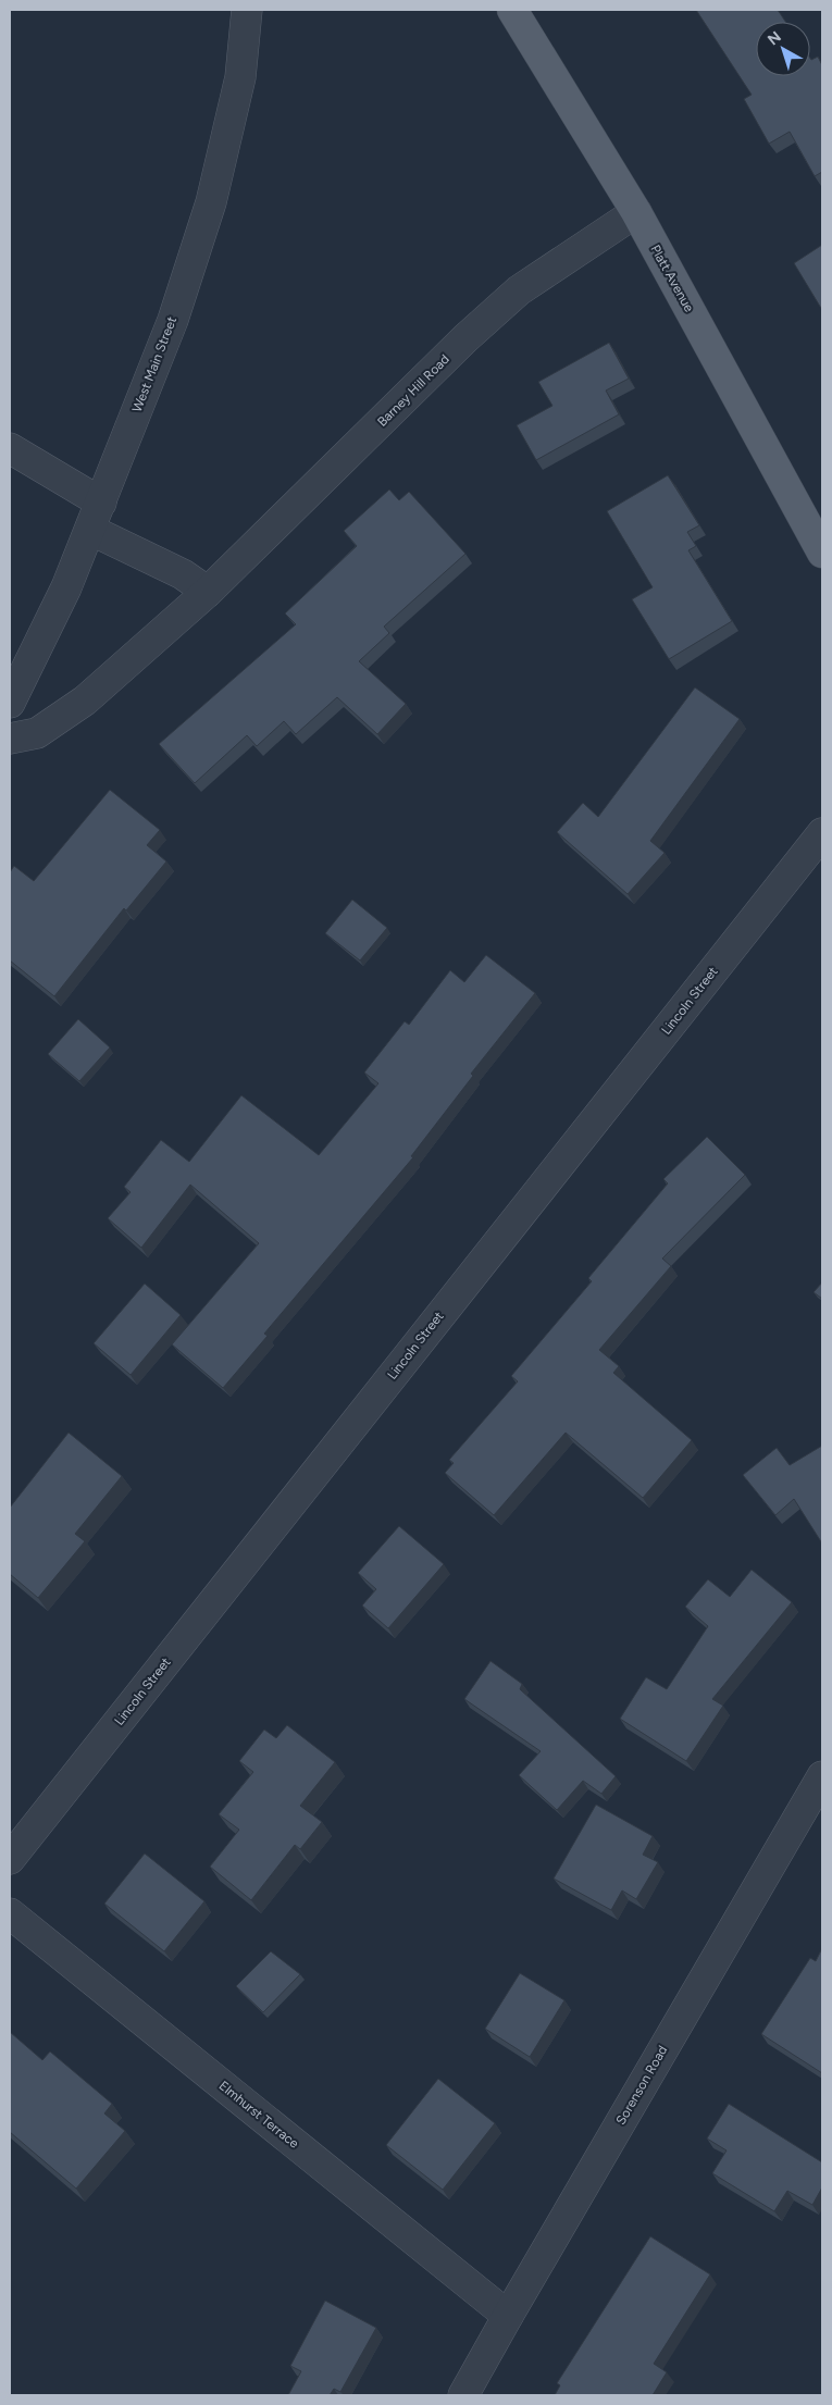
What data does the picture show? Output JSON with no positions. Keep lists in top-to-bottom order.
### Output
{
  "streets": {
    "main road": ["Platt Avenue"],
    "street": [
      "West Main Street",
      "Barney Hill Road",
      "Lincoln Street",
      "Sorenson Road",
      "Elmhurst Terrace"
    ]
  },
  "crossings": [
    ["Platt Avenue", "Barney Hill Road"],
    ["Sorenson Road", "Elmhurst Terrace"]
  ],
  "north": "top left"
}
